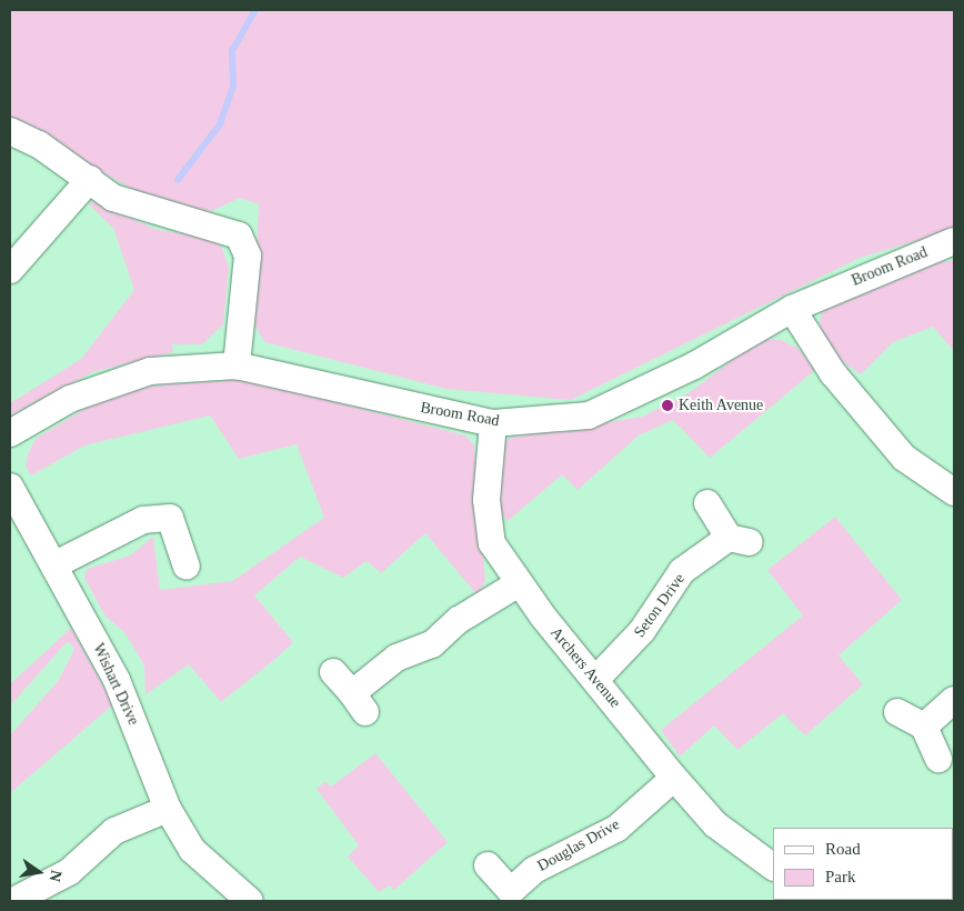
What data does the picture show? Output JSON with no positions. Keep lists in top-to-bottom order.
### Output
{
  "streets": {
    "street": [
      "Broom Road",
      "Seton Drive",
      "Archers Avenue",
      "Wishart Drive",
      "Douglas Drive"
    ]
  },
  "crossings": [
    ["Broom Road", "Archers Avenue"],
    ["Seton Drive", "Archers Avenue"],
    ["Archers Avenue", "Douglas Drive"]
  ],
  "places": ["Keith Avenue"],
  "legend": ["Road", "Park"],
  "north": "right"
}
